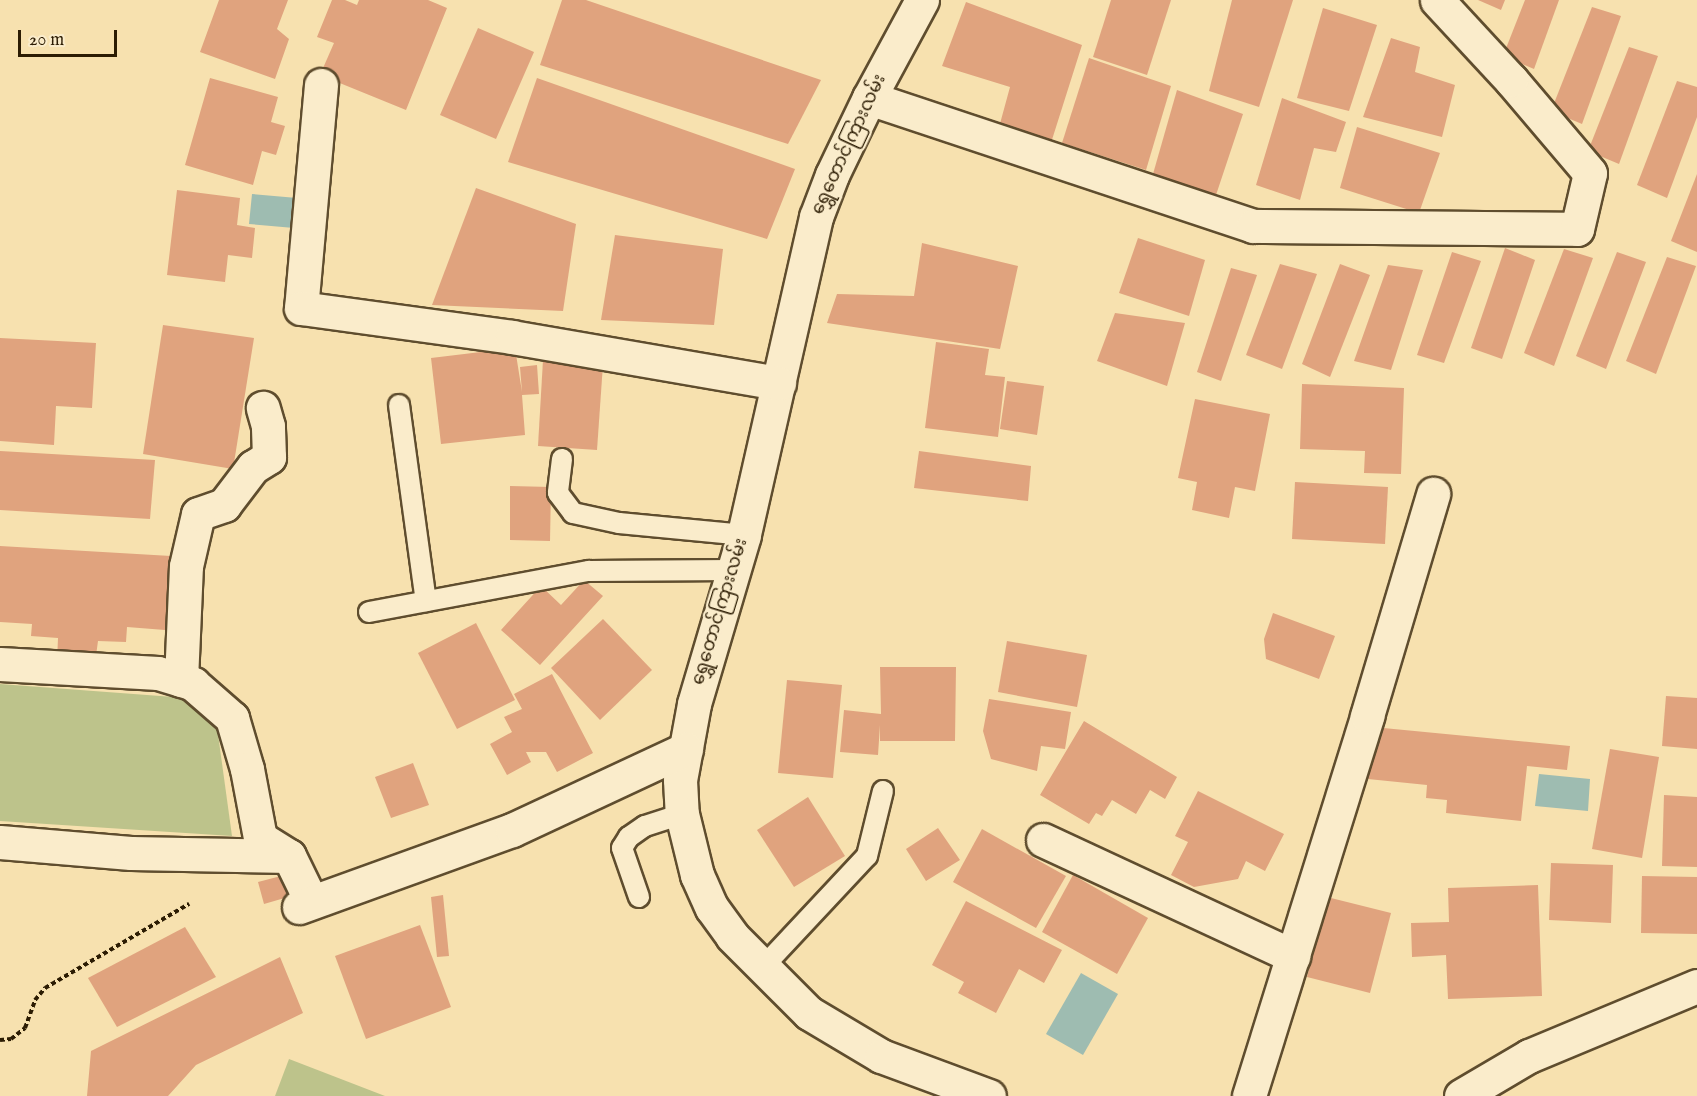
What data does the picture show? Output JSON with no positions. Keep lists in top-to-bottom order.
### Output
{
  "streets": {
    "street": ["ရွှေတောင်ကြားလမ်း"]
  },
  "scale_bar": "20 m"
}
